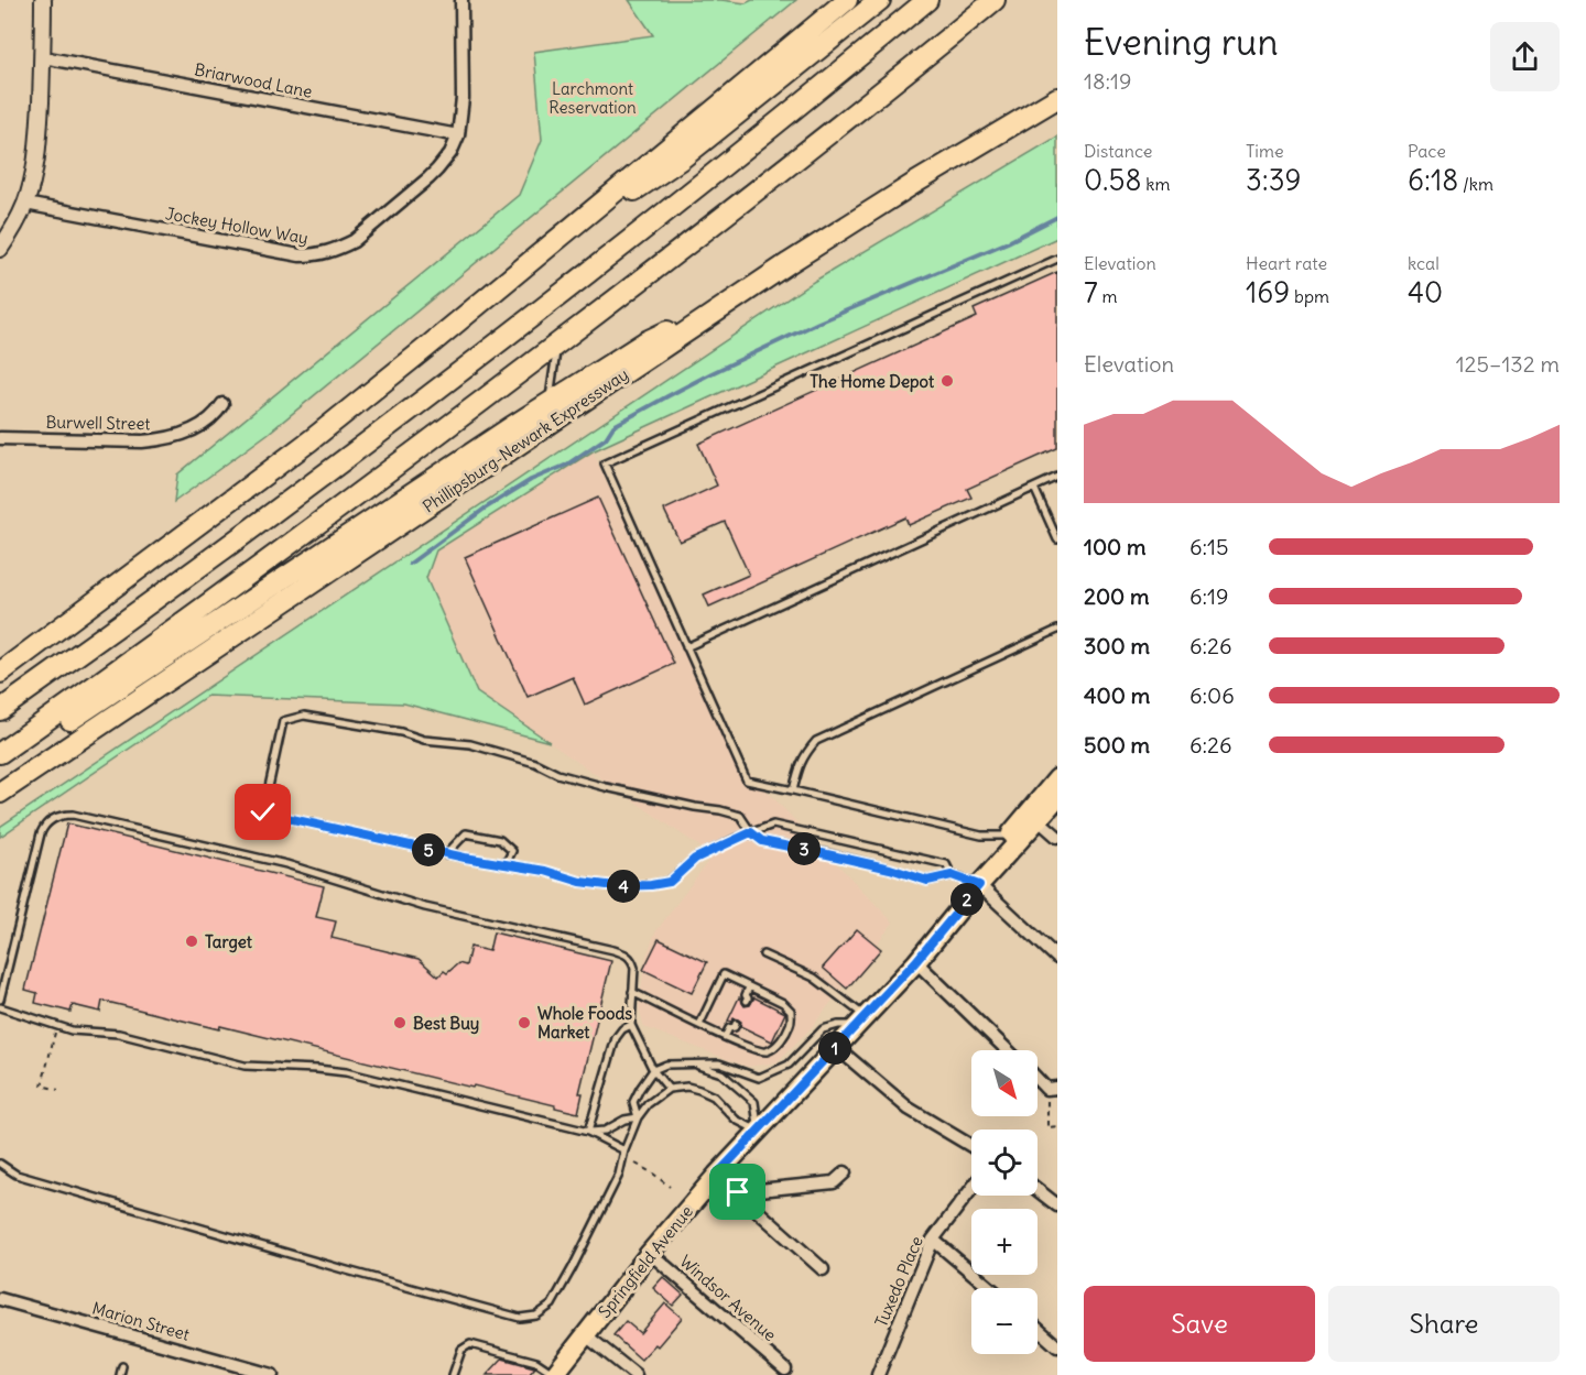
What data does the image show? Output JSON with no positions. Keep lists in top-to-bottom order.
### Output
{
  "streets": {
    "highway": ["Phillipsburg-Newark Expressway"],
    "main road": ["Springfield Avenue"],
    "street": [
      "Briarwood Lane",
      "Jockey Hollow Way",
      "Burwell Street",
      "Tuxedo Place",
      "Windsor Avenue",
      "Marion Street"
    ]
  },
  "crossings": [
    ["Briarwood Lane", "Jockey Hollow Way"],
    ["Springfield Avenue", "Windsor Avenue"]
  ],
  "parks": ["Larchmont Reservation"],
  "places": [
    "The Home Depot",
    "Target",
    "Best Buy",
    "Whole Foods Market"
  ],
  "north": "bottom right",
  "page": {
    "heading": ["Evening run", "18:19"],
    "stats": [
      ["Distance", "0.58 km"],
      ["Time", "3:39"],
      ["Pace", "6:18 /km"],
      ["Elevation", "7 m"],
      ["Heart rate", "169 bpm"],
      ["kcal", "40"]
    ],
    "chart": ["Elevation", "125–132 m"],
    "list": [
      {
        "name": "100 m",
        "note": "6:15"
      },
      {
        "name": "200 m",
        "note": "6:19"
      },
      {
        "name": "300 m",
        "note": "6:26"
      },
      {
        "name": "400 m",
        "note": "6:06"
      },
      {
        "name": "500 m",
        "note": "6:26"
      }
    ],
    "pins": [
      "3",
      "5",
      "4",
      "2",
      "1"
    ],
    "map_buttons": ["+", "−"],
    "buttons": ["Save", "Share"]
  }
}
